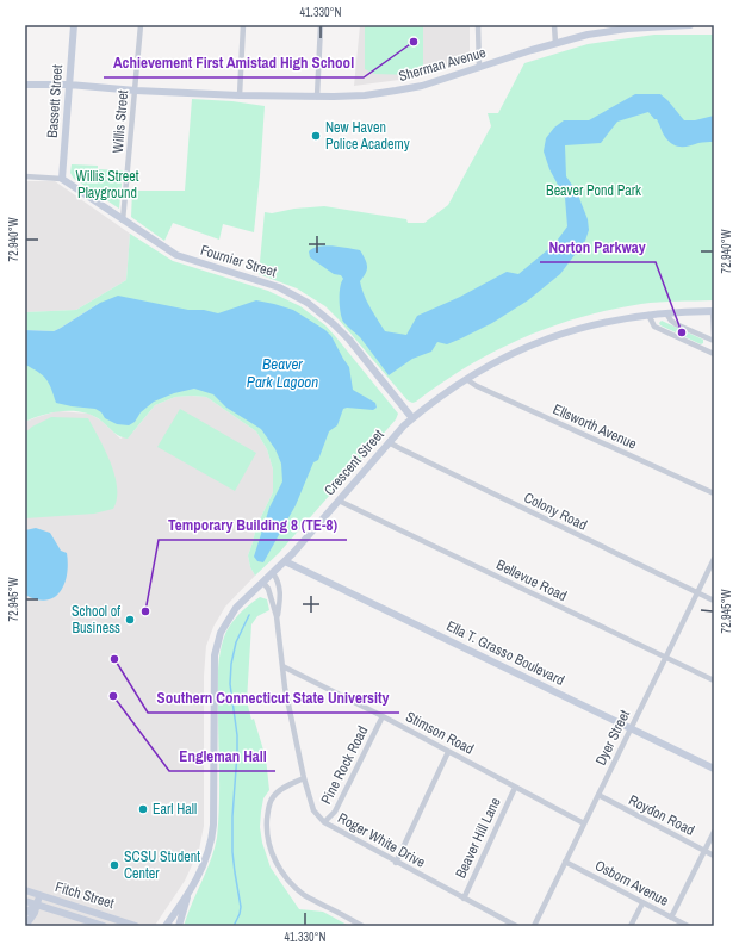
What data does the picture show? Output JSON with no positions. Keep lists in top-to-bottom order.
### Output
{
  "streets": {
    "main road": [
      "Sherman Avenue",
      "Bassett Street",
      "Fournier Street",
      "Crescent Street",
      "Ella T. Grasso Boulevard",
      "Fitch Street"
    ],
    "street": [
      "Willis Street",
      "Ellsworth Avenue",
      "Colony Road",
      "Bellevue Road",
      "Stimson Road",
      "Dyer Street",
      "Pine Rock Road",
      "Roydon Road",
      "Beaver Hill Lane",
      "Roger White Drive",
      "Osborn Avenue"
    ]
  },
  "crossings": [
    ["Sherman Avenue", "Bassett Street"],
    ["Sherman Avenue", "Willis Street"],
    ["Bassett Street", "Fournier Street"],
    ["Willis Street", "Fournier Street"],
    ["Fournier Street", "Crescent Street"],
    ["Ellsworth Avenue", "Crescent Street"],
    ["Crescent Street", "Colony Road"],
    ["Crescent Street", "Bellevue Road"],
    ["Crescent Street", "Ella T. Grasso Boulevard"],
    ["Crescent Street", "Roger White Drive"],
    ["Colony Road", "Dyer Street"],
    ["Bellevue Road", "Dyer Street"],
    ["Ella T. Grasso Boulevard", "Dyer Street"],
    ["Stimson Road", "Dyer Street"],
    ["Stimson Road", "Pine Rock Road"],
    ["Stimson Road", "Beaver Hill Lane"],
    ["Stimson Road", "Roger White Drive"],
    ["Dyer Street", "Roydon Road"],
    ["Dyer Street", "Osborn Avenue"],
    ["Pine Rock Road", "Roger White Drive"],
    ["Beaver Hill Lane", "Roger White Drive"]
  ],
  "water": ["Beaver Park Lagoon"],
  "parks": ["Willis Street Playground", "Beaver Pond Park"],
  "places": [
    "Achievement First Amistad High School",
    "New Haven Police Academy",
    "Norton Parkway",
    "Temporary Building 8 (TE-8)",
    "School of Business",
    "Southern Connecticut State University",
    "Engleman Hall",
    "Earl Hall",
    "SCSU Student Center"
  ],
  "coordinates": ["41.330°N", "72.940°W", "72.945°W"]
}
